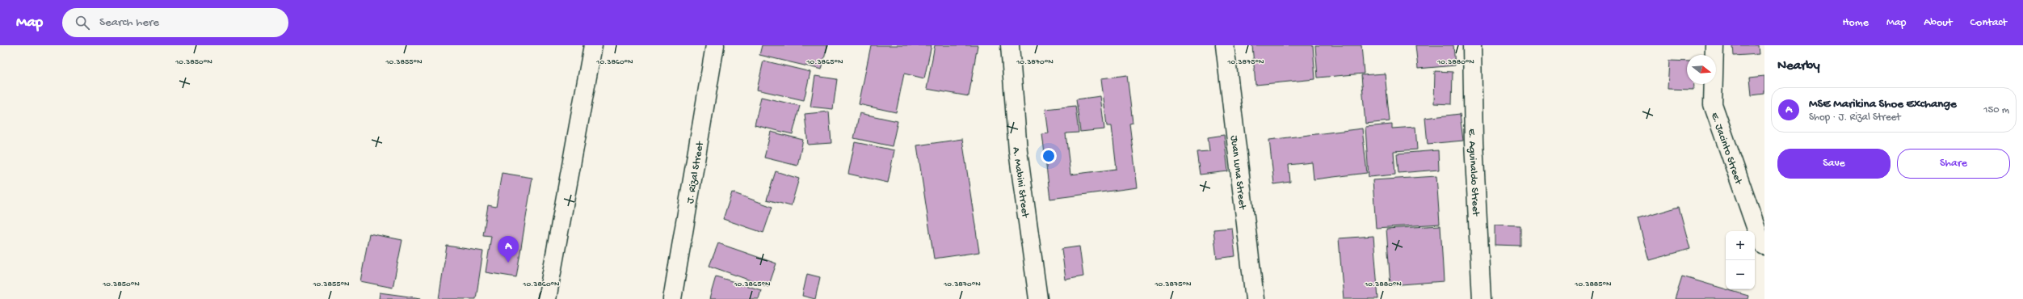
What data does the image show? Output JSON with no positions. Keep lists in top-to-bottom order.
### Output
{
  "streets": {
    "street": [
      "E. Jacinto Street",
      "J. Rizal Street",
      "Juan Luna Street",
      "E. Aguinaldo Street",
      "A. Mabini Street"
    ]
  },
  "north": "right",
  "page": {
    "header": "Map",
    "search": "Search here",
    "nav": [
      "Home",
      "Map",
      "About",
      "Contact"
    ],
    "heading": "Nearby",
    "list": [
      {
        "mark": "A",
        "name": "MSE Marikina Shoe Exchange",
        "note": "Shop · J. Rizal Street",
        "value": "150 m"
      }
    ],
    "buttons": ["Save", "Share"],
    "map_buttons": ["+", "−"],
    "pins": "A"
  },
  "coordinates": [
    "10.3850°N",
    "10.3855°N",
    "10.3860°N",
    "10.3865°N",
    "10.3870°N",
    "10.3875°N",
    "10.3880°N",
    "10.3885°N"
  ]
}
